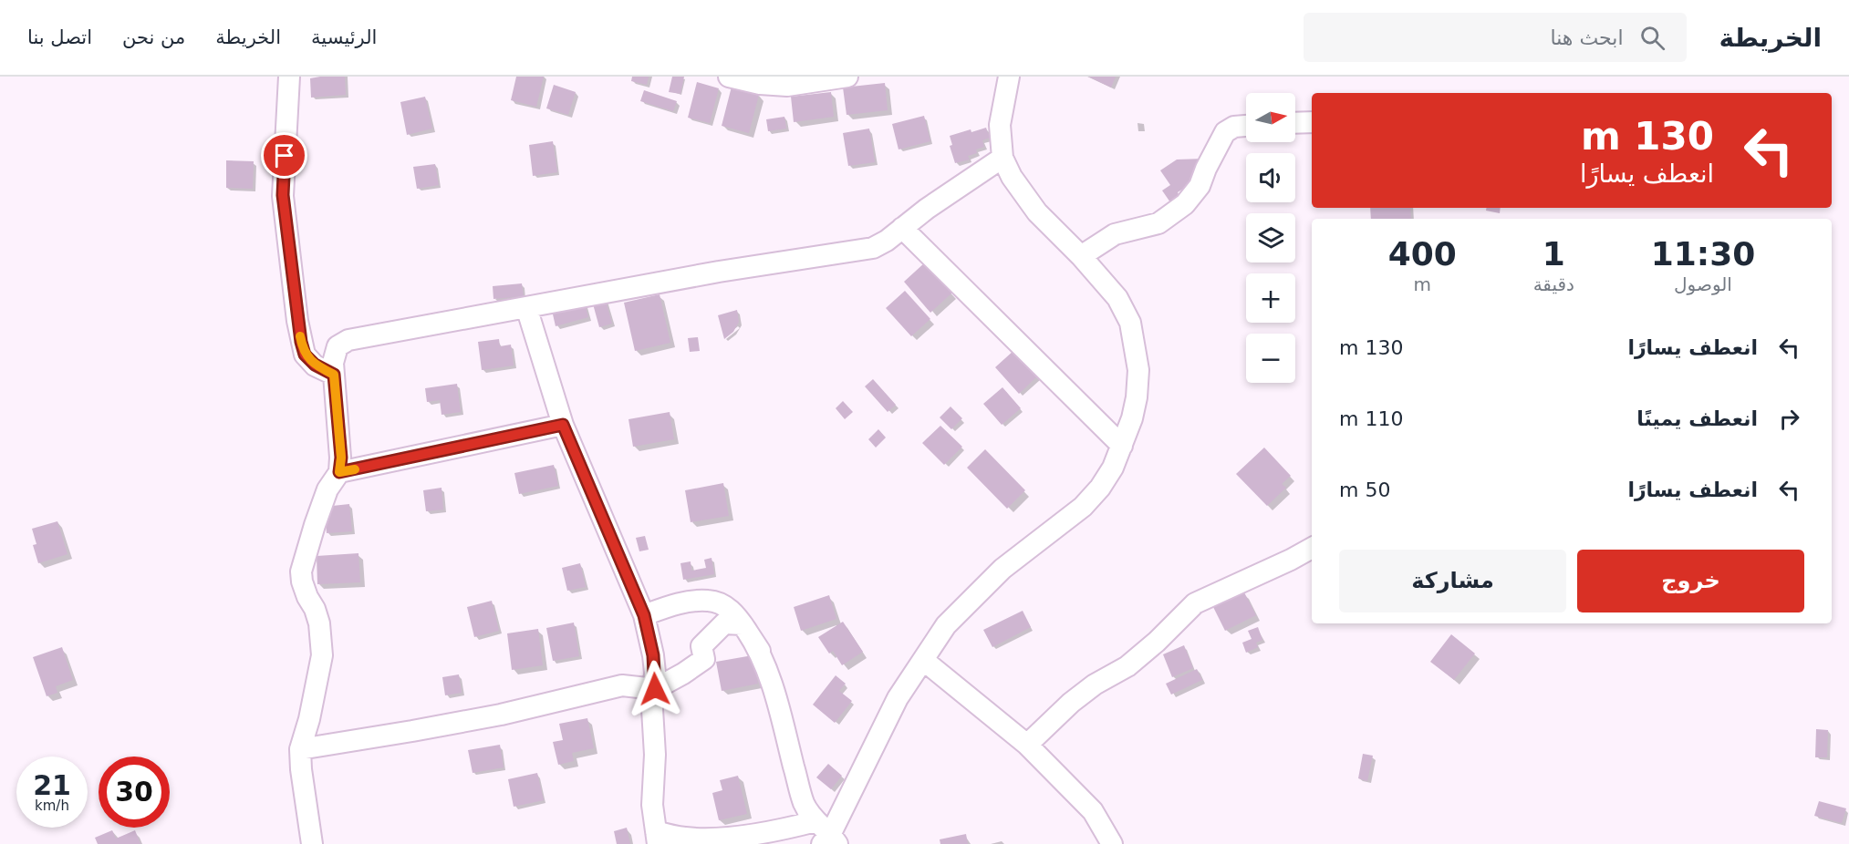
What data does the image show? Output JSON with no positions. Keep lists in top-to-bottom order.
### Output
{
  "north": "right",
  "page": {
    "header": "الخريطة",
    "search": "ابحث هنا",
    "nav": [
      "الرئيسية",
      "الخريطة",
      "من نحن",
      "اتصل بنا"
    ],
    "map_buttons": ["+", "−"],
    "turn": ["130 m", "انعطف يسارًا"],
    "eta": [
      "11:30",
      "الوصول",
      "1",
      "دقيقة",
      "400",
      "m"
    ],
    "list": [
      {
        "name": "انعطف يسارًا",
        "value": "130 m"
      },
      {
        "name": "انعطف يمينًا",
        "value": "110 m"
      },
      {
        "name": "انعطف يسارًا",
        "value": "50 m"
      }
    ],
    "buttons": ["خروج", "مشاركة"],
    "speed": "21 km/h",
    "limit": "30"
  }
}
